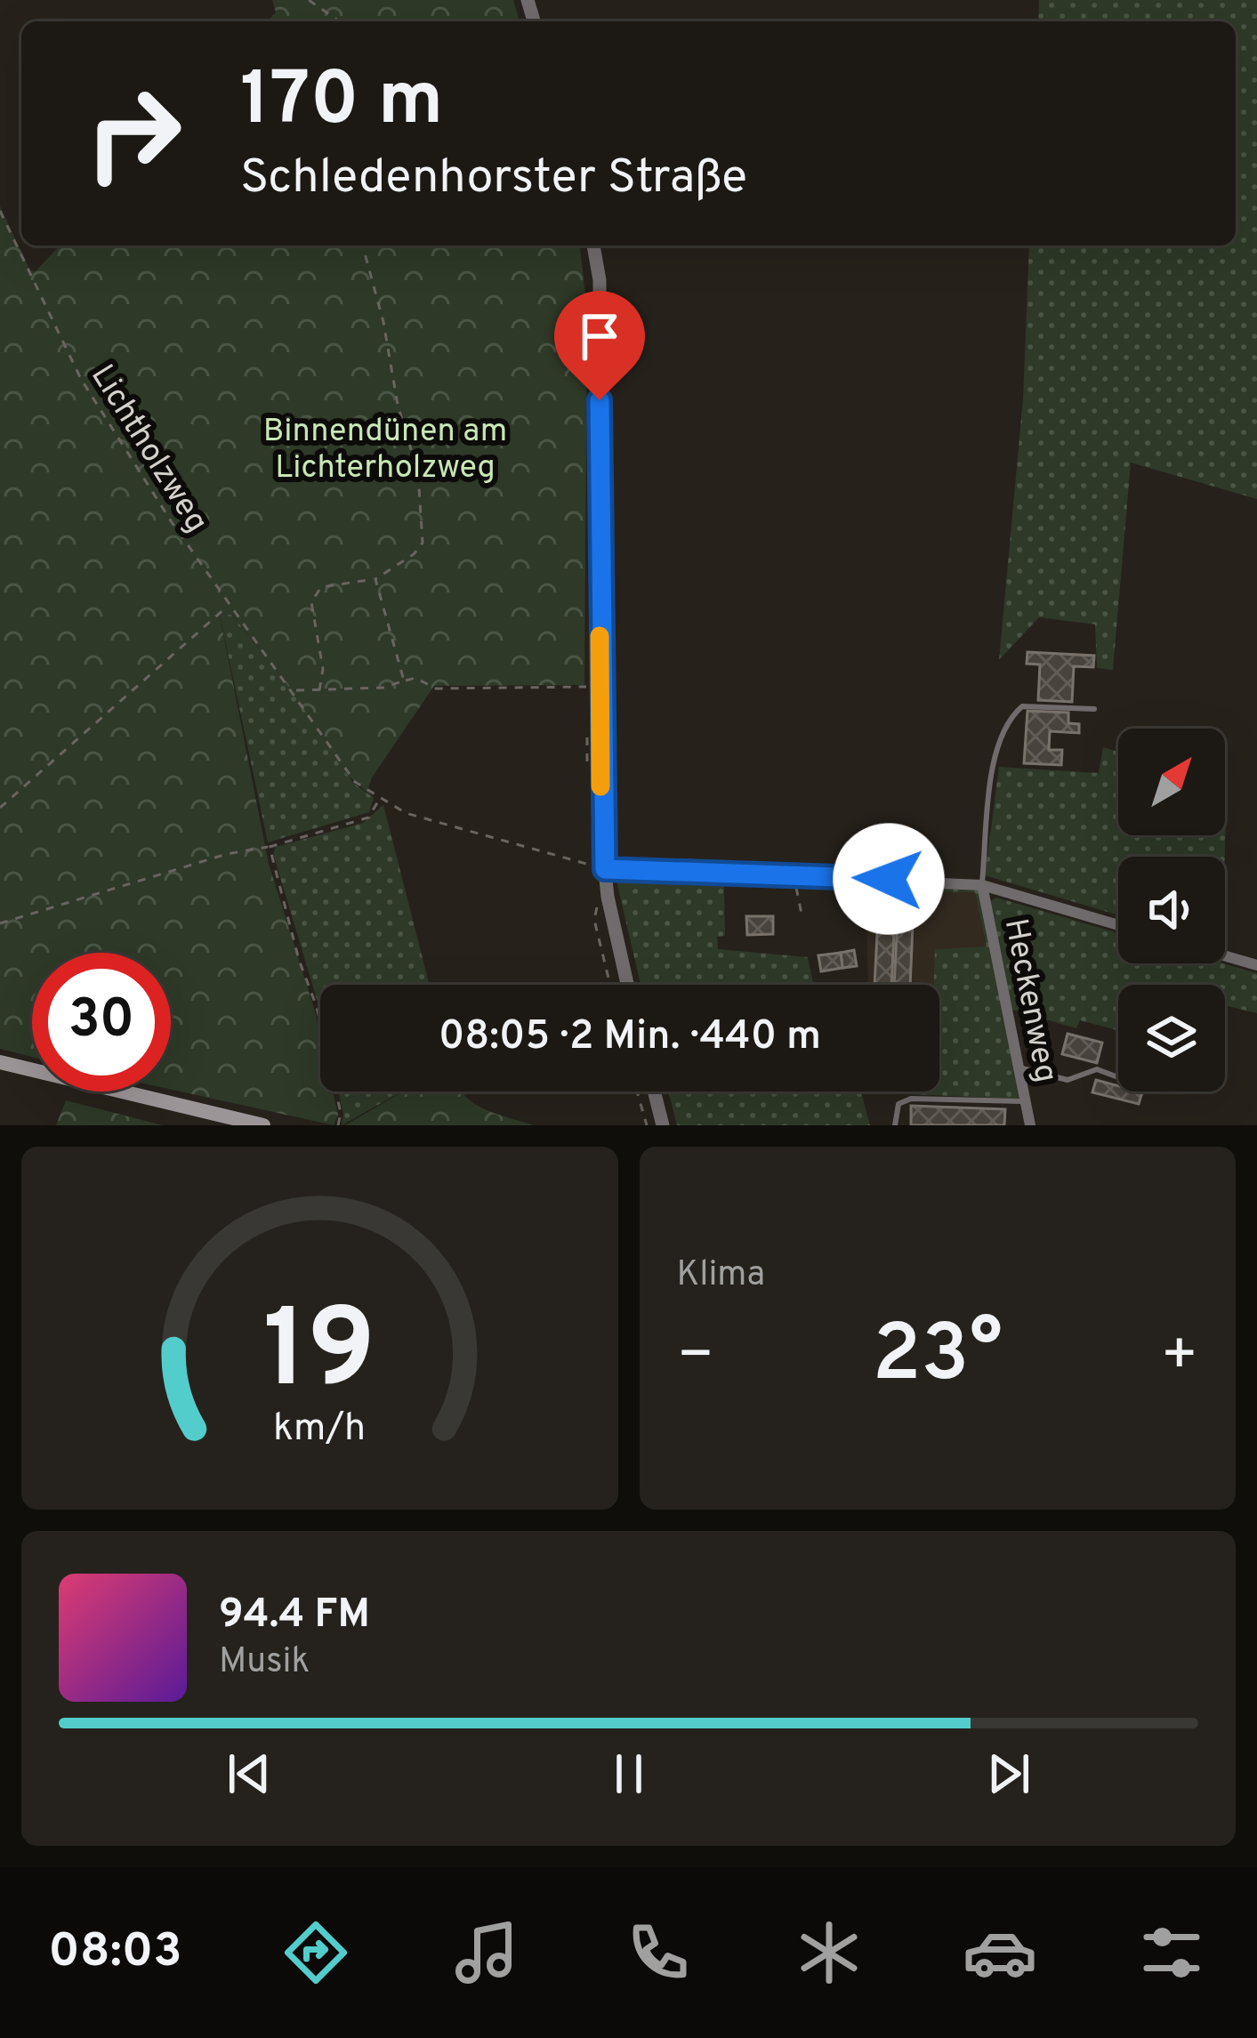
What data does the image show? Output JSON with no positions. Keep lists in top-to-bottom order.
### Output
{
  "streets": {
    "street": ["Heckenweg"],
    "path": ["Lichtholzweg"]
  },
  "parks": ["Binnendünen am Lichterholzweg"],
  "north": "top right",
  "page": {
    "turn": ["170 m", "Schledenhorster Straße"],
    "limit": "30",
    "trip": "08:05 · 2 Min. · 440 m",
    "tile": "Klima",
    "heat": ["−", "23°", "+"],
    "song": ["94.4 FM", "Musik"],
    "tabs": "08:03",
    "gauge": ["19", "km/h"]
  }
}
